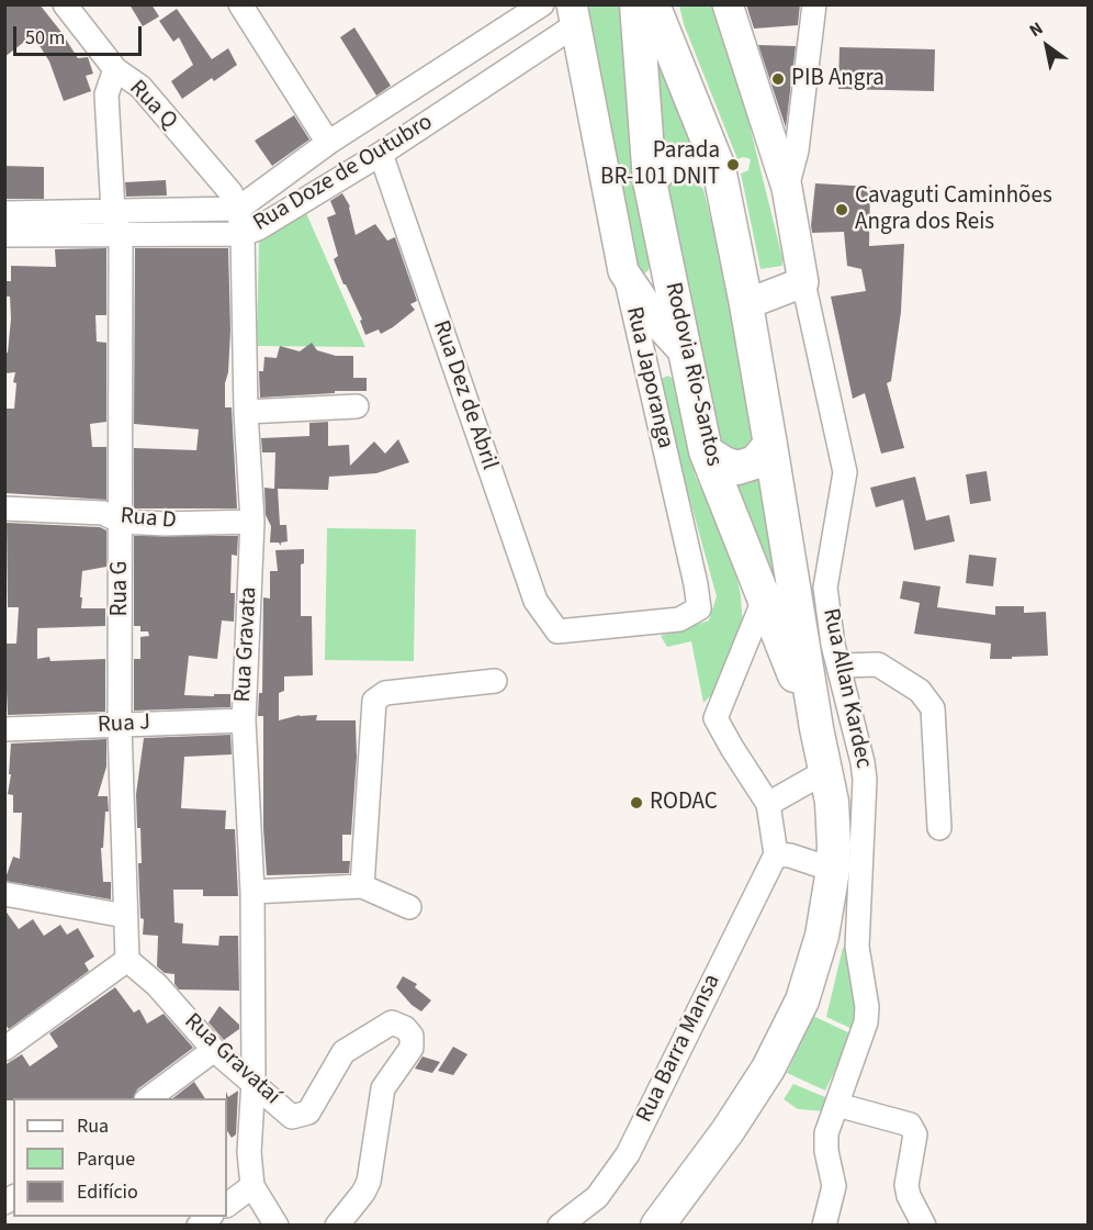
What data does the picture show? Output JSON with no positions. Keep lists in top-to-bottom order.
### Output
{
  "streets": {
    "highway": ["Rodovia Rio-Santos"],
    "main road": ["Rua Japoranga"],
    "street": [
      "Rua Q",
      "Rua Doze de Outubro",
      "Rua Dez de Abril",
      "Rua D",
      "Rua G",
      "Rua Gravata",
      "Rua Allan Kardec",
      "Rua J",
      "Rua Barra Mansa",
      "Rua Gravataí"
    ]
  },
  "crossings": [
    ["Rua Q", "Rua Doze de Outubro"],
    ["Rua Q", "Rua G"],
    ["Rua Q", "Rua Gravata"],
    ["Rua Doze de Outubro", "Rua Japoranga"],
    ["Rua Doze de Outubro", "Rua Dez de Abril"],
    ["Rua Doze de Outubro", "Rua G"],
    ["Rua Doze de Outubro", "Rua Gravata"],
    ["Rua Japoranga", "Rua Dez de Abril"],
    ["Rua D", "Rua G"],
    ["Rua D", "Rua Gravata"],
    ["Rua G", "Rua J"],
    ["Rua G", "Rua Gravataí"],
    ["Rua Gravata", "Rua J"],
    ["Rua Gravata", "Rua Gravataí"]
  ],
  "places": [
    "PIB Angra",
    "Parada BR-101 DNIT",
    "Cavaguti Caminhões Angra dos Reis",
    "RODAC"
  ],
  "legend": ["Rua", "Parque", "Edifício"],
  "scale_bar": "50 m",
  "north": "top left"
}
